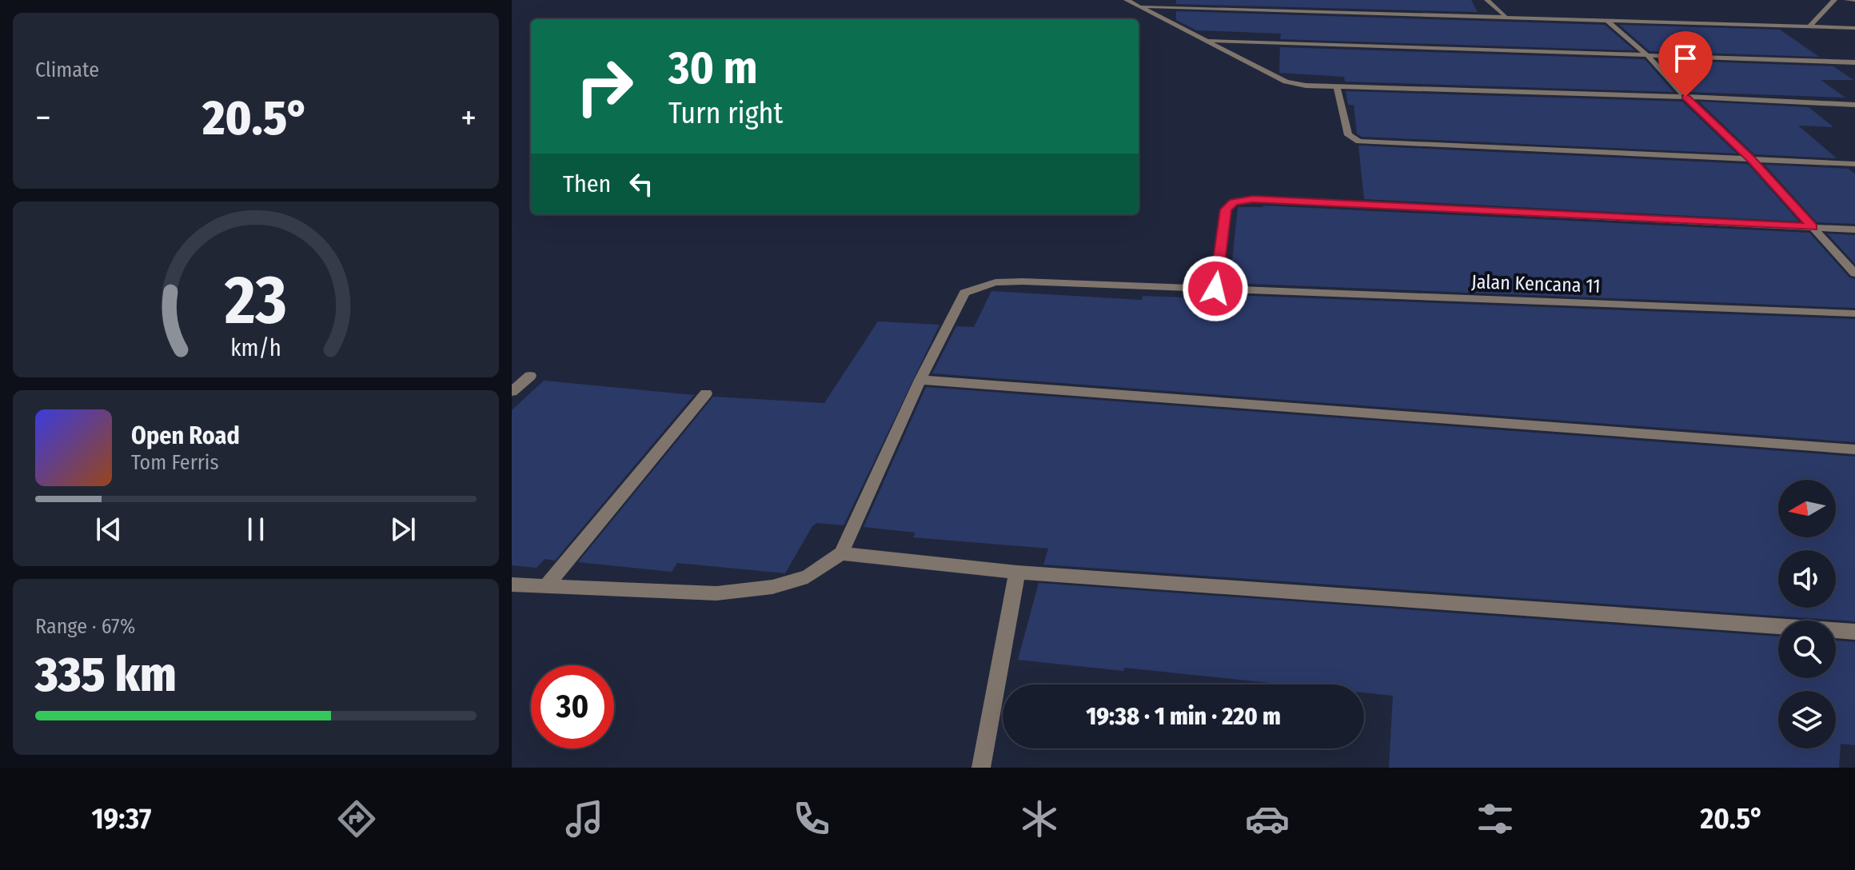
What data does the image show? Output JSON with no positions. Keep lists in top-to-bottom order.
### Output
{
  "streets": {
    "street": ["Jalan Kencana 11"]
  },
  "north": "left",
  "page": {
    "tile": [
      "Climate",
      ["Range · 67%", "335 km"]
    ],
    "turn": ["30 m", "Turn right"],
    "heat": ["−", "20.5°", "+"],
    "then": "Then",
    "song": ["Open Road", "Tom Ferris"],
    "limit": "30",
    "trip": "19:38 · 1 min · 220 m",
    "tabs": ["19:37", "20.5°"],
    "gauge": ["23", "km/h"]
  }
}
